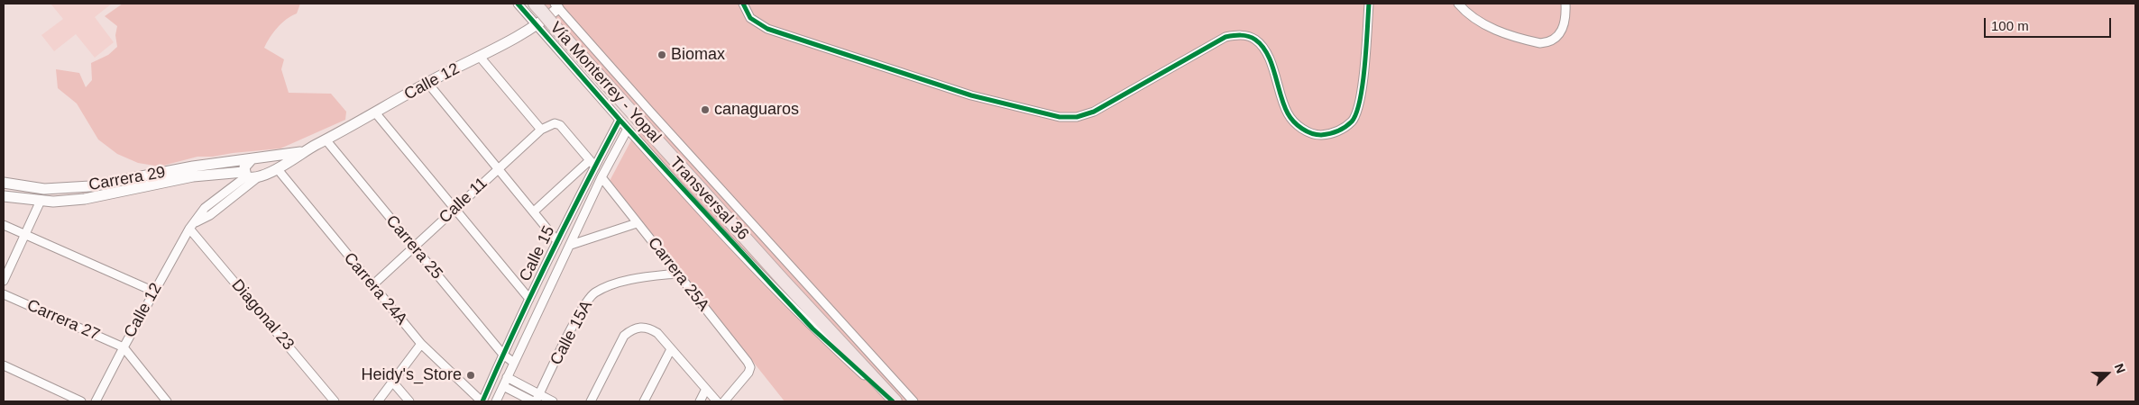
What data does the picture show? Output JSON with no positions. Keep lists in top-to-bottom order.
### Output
{
  "streets": {
    "highway": ["Vía Monterrey - Yopal"],
    "main road": ["Calle 12", "Carrera 29"],
    "street": [
      "Transversal 36",
      "Calle 11",
      "Carrera 25",
      "Calle 15",
      "Carrera 25A",
      "Carrera 24A",
      "Diagonal 23",
      "Carrera 27",
      "Calle 15A"
    ]
  },
  "crossings": [
    ["Calle 12", "Carrera 29"],
    ["Calle 12", "Transversal 36"],
    ["Calle 12", "Carrera 25"],
    ["Calle 12", "Diagonal 23"],
    ["Calle 12", "Carrera 27"],
    ["Vía Monterrey - Yopal", "Transversal 36"],
    ["Transversal 36", "Calle 15"],
    ["Calle 11", "Carrera 25"],
    ["Calle 11", "Calle 15"],
    ["Calle 11", "Carrera 24A"],
    ["Carrera 25", "Calle 15"],
    ["Calle 15", "Carrera 25A"],
    ["Calle 15", "Carrera 24A"],
    ["Carrera 25A", "Calle 15A"]
  ],
  "places": ["Biomax", "canaguaros", "Heidy's_Store"],
  "scale_bar": "100 m",
  "north": "right"
}
